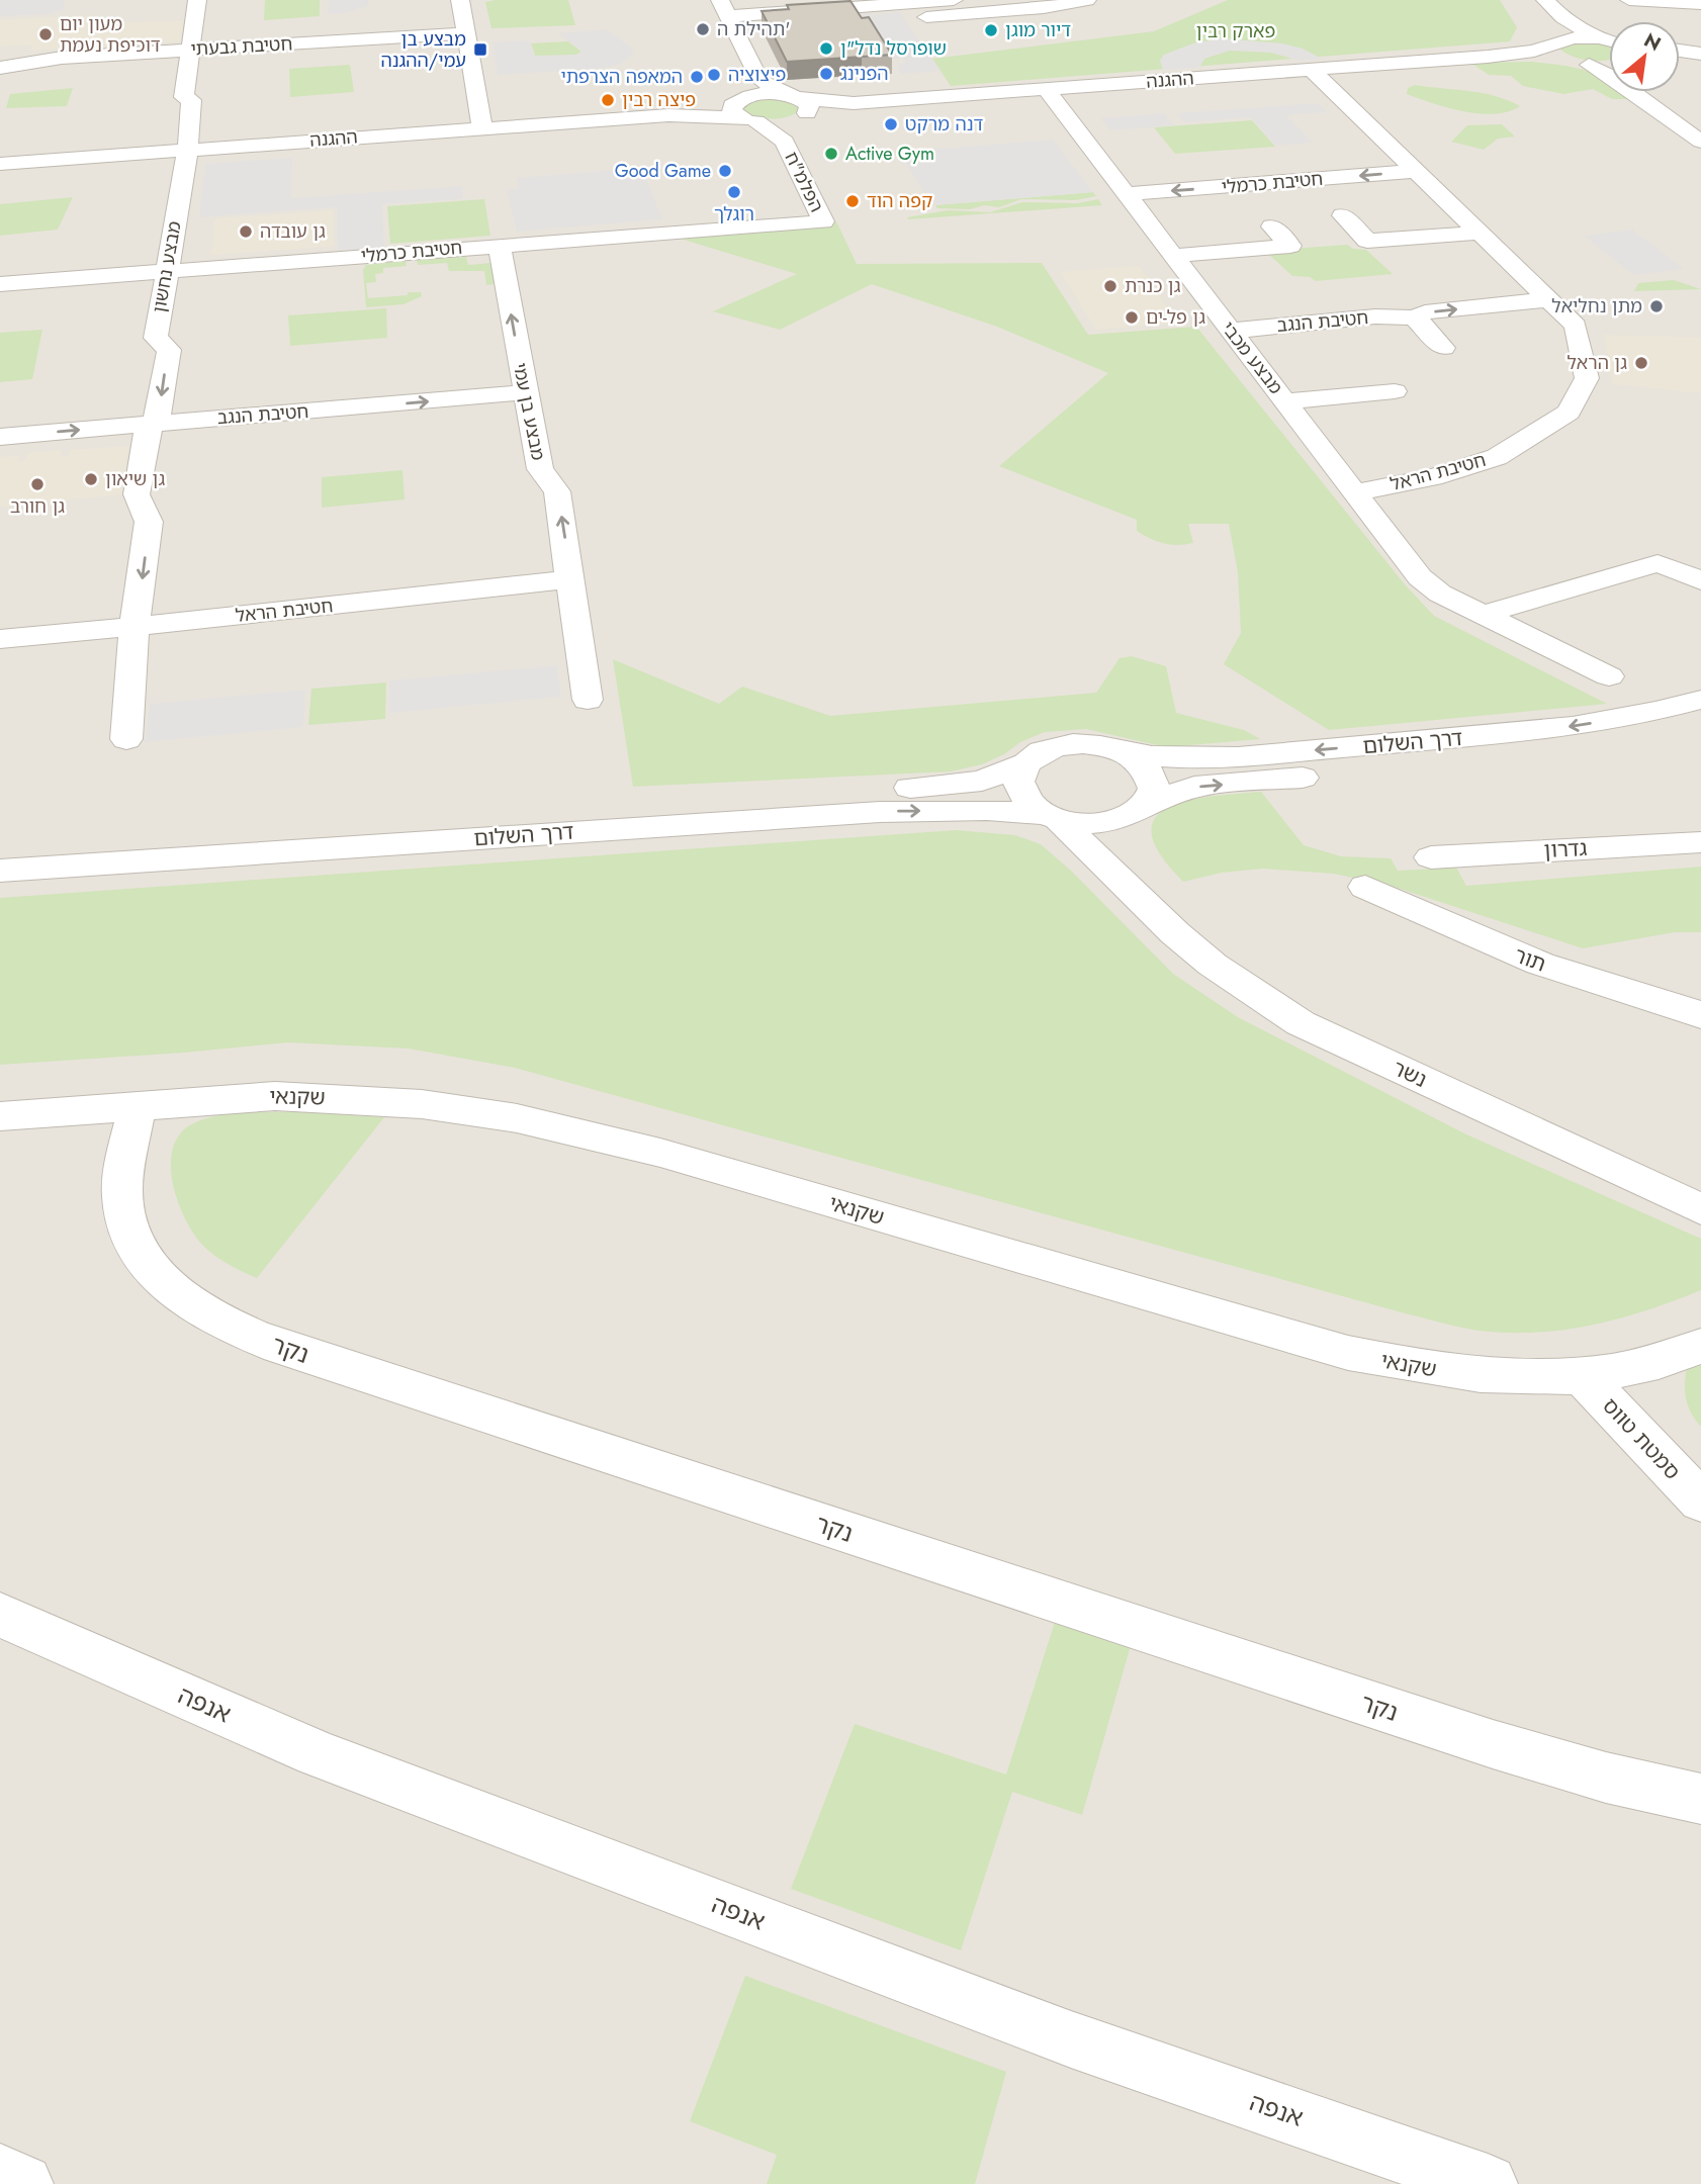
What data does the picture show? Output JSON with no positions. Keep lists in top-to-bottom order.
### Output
{
  "streets": {
    "street": [
      "חטיבת גבעתי",
      "ההגנה",
      "הפלמ\"ח",
      "חטיבת כרמלי",
      "מבצע נחשון",
      "חטיבת הנגב",
      "מבצע מכבי",
      "מבצע בן עמי",
      "חטיבת הראל",
      "דרך השלום",
      "גדרון",
      "תור",
      "נשר",
      "שקנאי",
      "נקר",
      "סמטת טווס",
      "אנפה"
    ]
  },
  "crossings": [
    ["חטיבת גבעתי", "מבצע נחשון"],
    ["ההגנה", "הפלמ\"ח"],
    ["ההגנה", "מבצע נחשון"],
    ["ההגנה", "מבצע מכבי"],
    ["ההגנה", "חטיבת הראל"],
    ["הפלמ\"ח", "חטיבת כרמלי"],
    ["חטיבת כרמלי", "מבצע נחשון"],
    ["חטיבת כרמלי", "מבצע מכבי"],
    ["חטיבת כרמלי", "מבצע בן עמי"],
    ["חטיבת כרמלי", "חטיבת הראל"],
    ["מבצע נחשון", "חטיבת הנגב"],
    ["מבצע נחשון", "חטיבת הראל"],
    ["חטיבת הנגב", "מבצע מכבי"],
    ["חטיבת הנגב", "מבצע בן עמי"],
    ["חטיבת הנגב", "חטיבת הראל"],
    ["מבצע מכבי", "חטיבת הראל"],
    ["מבצע בן עמי", "חטיבת הראל"],
    ["דרך השלום", "נשר"],
    ["שקנאי", "נקר"],
    ["שקנאי", "סמטת טווס"]
  ],
  "one_way": ["מבצע נחשון", "חטיבת הנגב", "מבצע בן עמי"],
  "parks": ["פארק רבין"],
  "places": {
    "other": [
      "תהילת ה'",
      "דיור מוגן",
      "מעון יום דוכיפת נעמת",
      "שופרסל נדל\"ן",
      "הפנינג",
      "פיצוציה",
      "המאפה הצרפתי",
      "פיצה רבין",
      "דנה מרקט",
      "Active Gym",
      "Good Game",
      "רוגלך",
      "קפה הוד",
      "גן עובדה",
      "גן כנרת",
      "מתן נחליאל",
      "גן פל-ים",
      "גן הראל",
      "גן שיאון",
      "גן חורב"
    ],
    "transit": ["מבצע בן עמי/ההגנה"]
  },
  "north": "top right"
}
